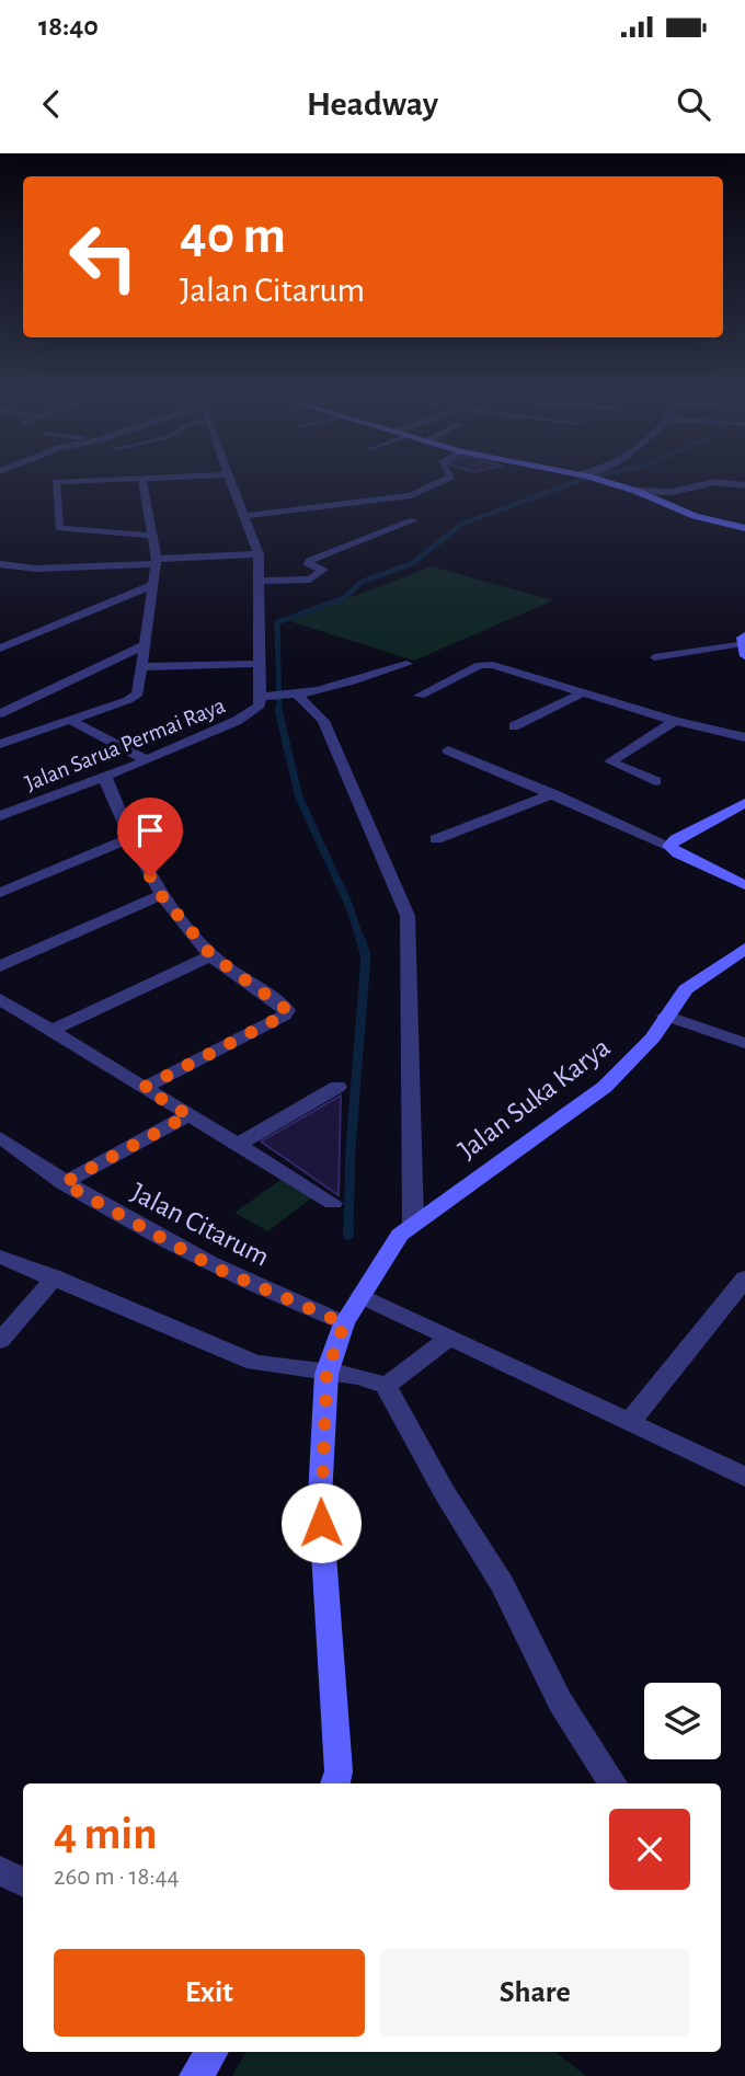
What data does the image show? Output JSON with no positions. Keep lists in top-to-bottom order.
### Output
{
  "streets": {
    "street": ["Jalan Sarua Permai Raya", "Jalan Suka Karya", "Jalan Citarum"]
  },
  "crossings": [
    ["Jalan Suka Karya", "Jalan Citarum"]
  ],
  "page": {
    "status": "18:40",
    "header": "Headway",
    "turn": ["40 m", "Jalan Citarum"],
    "heading": ["4 min", "260 m · 18:44"],
    "buttons": ["Exit", "Share"]
  }
}
